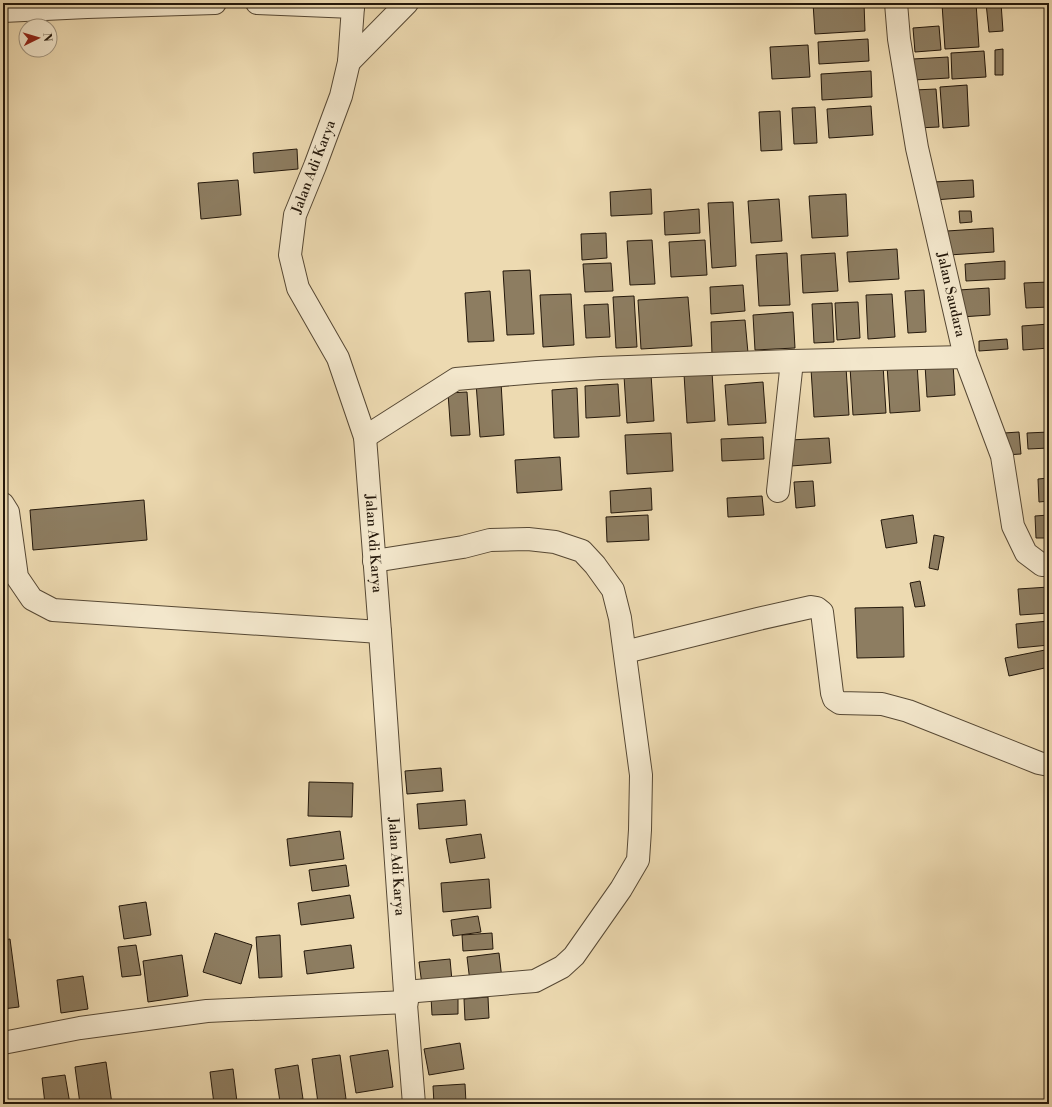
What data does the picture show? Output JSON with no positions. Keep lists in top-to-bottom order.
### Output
{
  "streets": {
    "street": ["Jalan Adi Karya", "Jalan Saudara"]
  },
  "north": "right"
}
